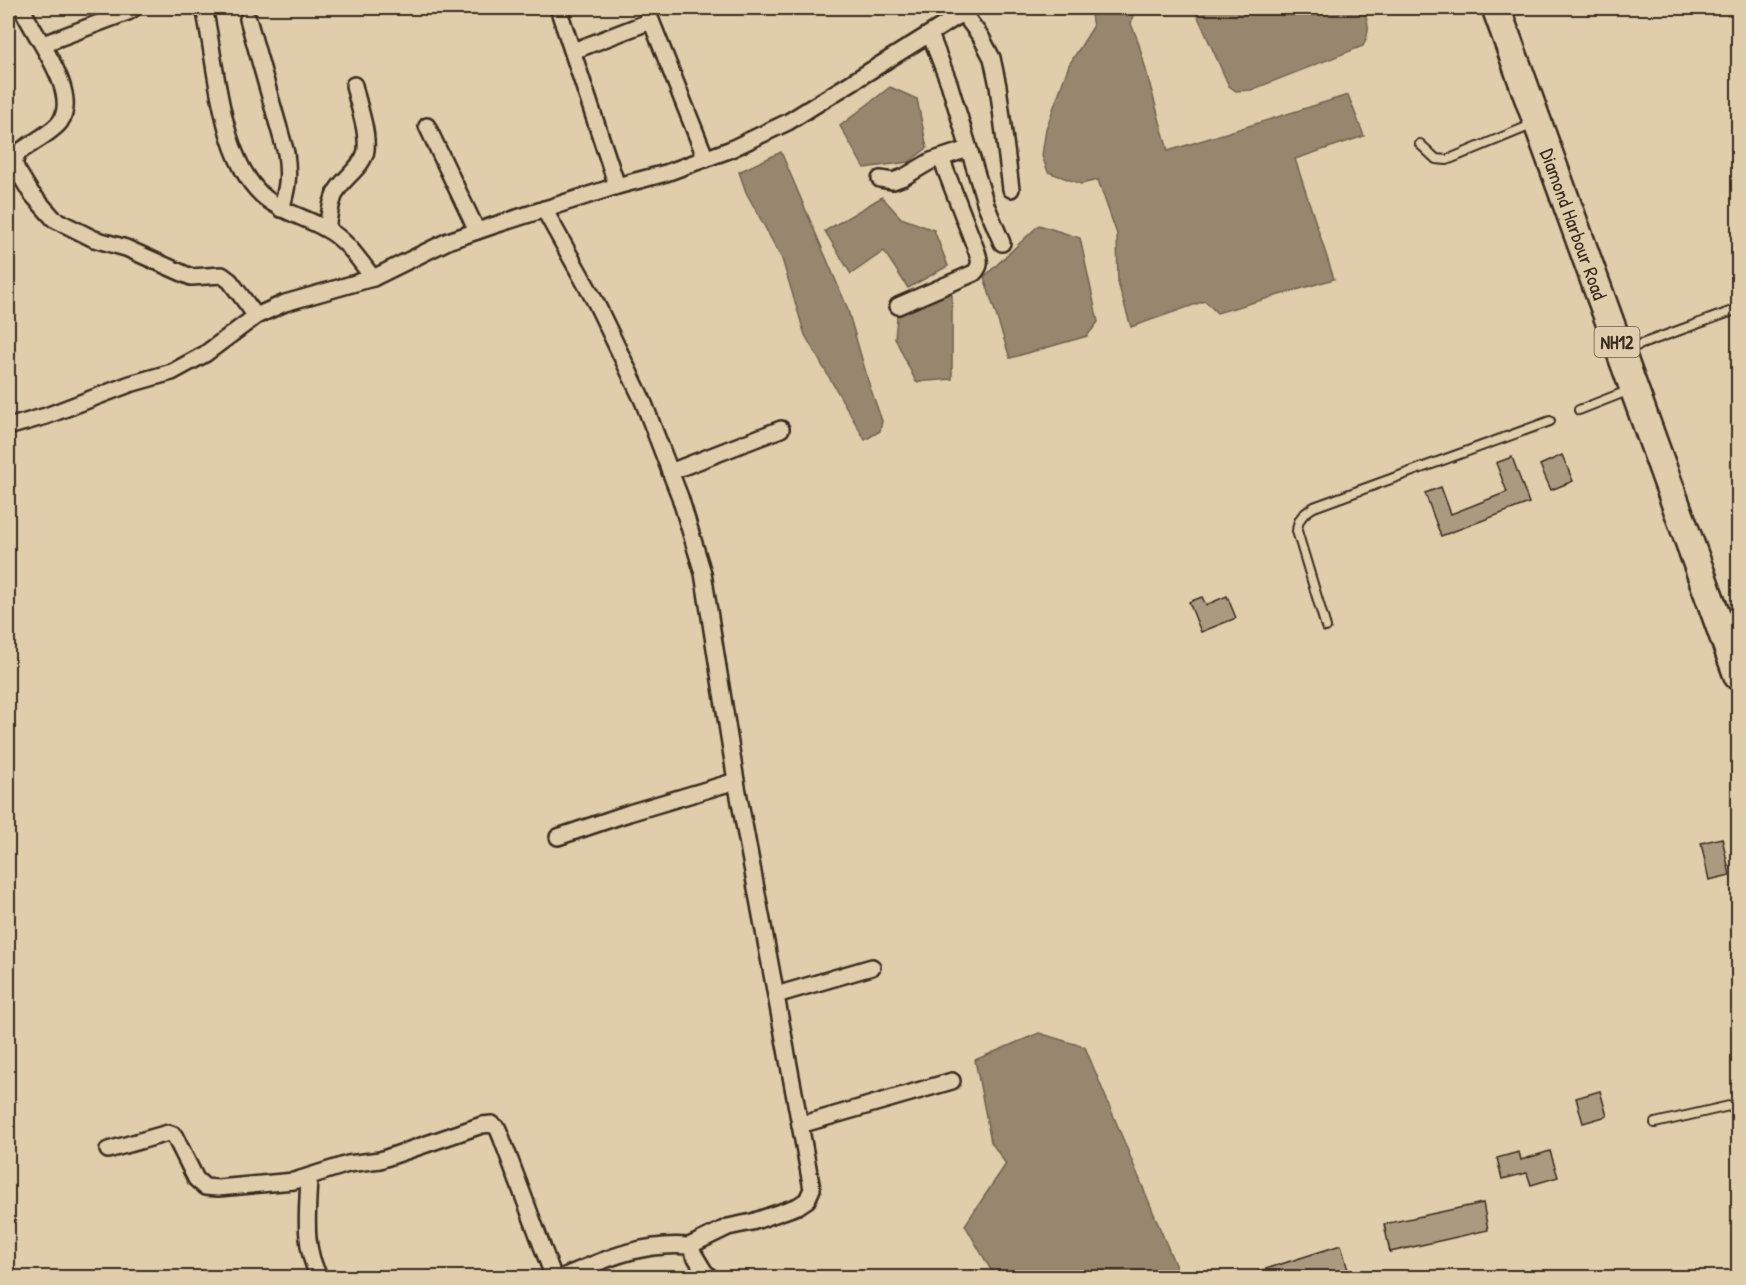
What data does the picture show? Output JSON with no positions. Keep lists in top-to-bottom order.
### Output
{
  "streets": {
    "highway": ["Diamond Harbour Road", "NH12"]
  }
}
